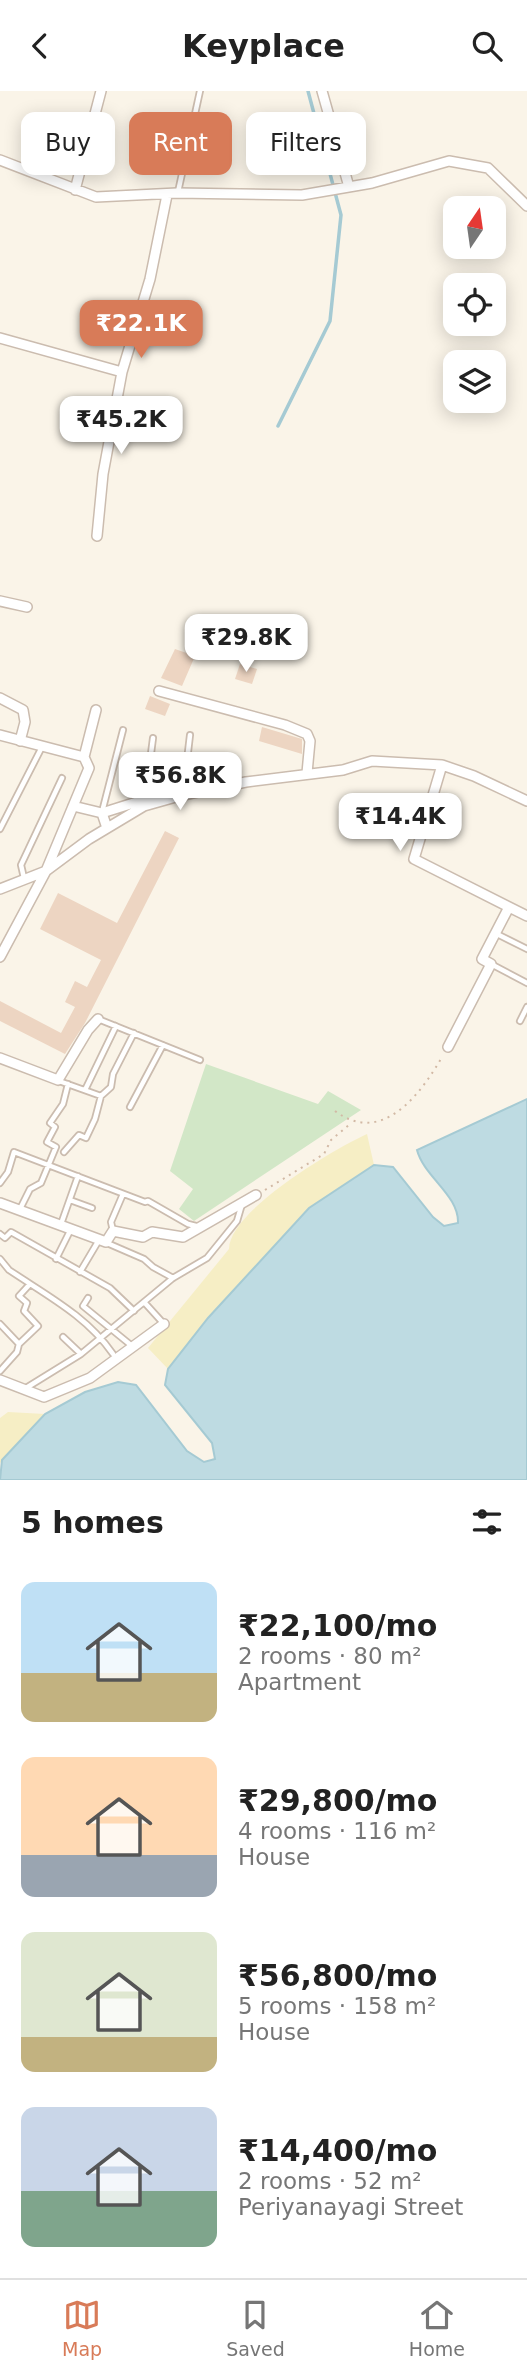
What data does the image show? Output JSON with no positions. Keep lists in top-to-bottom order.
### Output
{
  "north": "top",
  "page": {
    "header": "Keyplace",
    "chip": ["Buy", "Rent", "Filters"],
    "price": [
      "₹22.1K",
      "₹45.2K",
      "₹29.8K",
      "₹56.8K",
      "₹14.4K"
    ],
    "heading": "5 homes",
    "list": [
      {
        "name": "₹22,100/mo",
        "note": "2 rooms · 80 m² · Apartment"
      },
      {
        "name": "₹29,800/mo",
        "note": "4 rooms · 116 m² · House"
      },
      {
        "name": "₹56,800/mo",
        "note": "5 rooms · 158 m² · House"
      },
      {
        "name": "₹14,400/mo",
        "note": "2 rooms · 52 m² · Periyanayagi Street"
      }
    ],
    "tabs": ["Map", "Saved", "Home"]
  }
}
